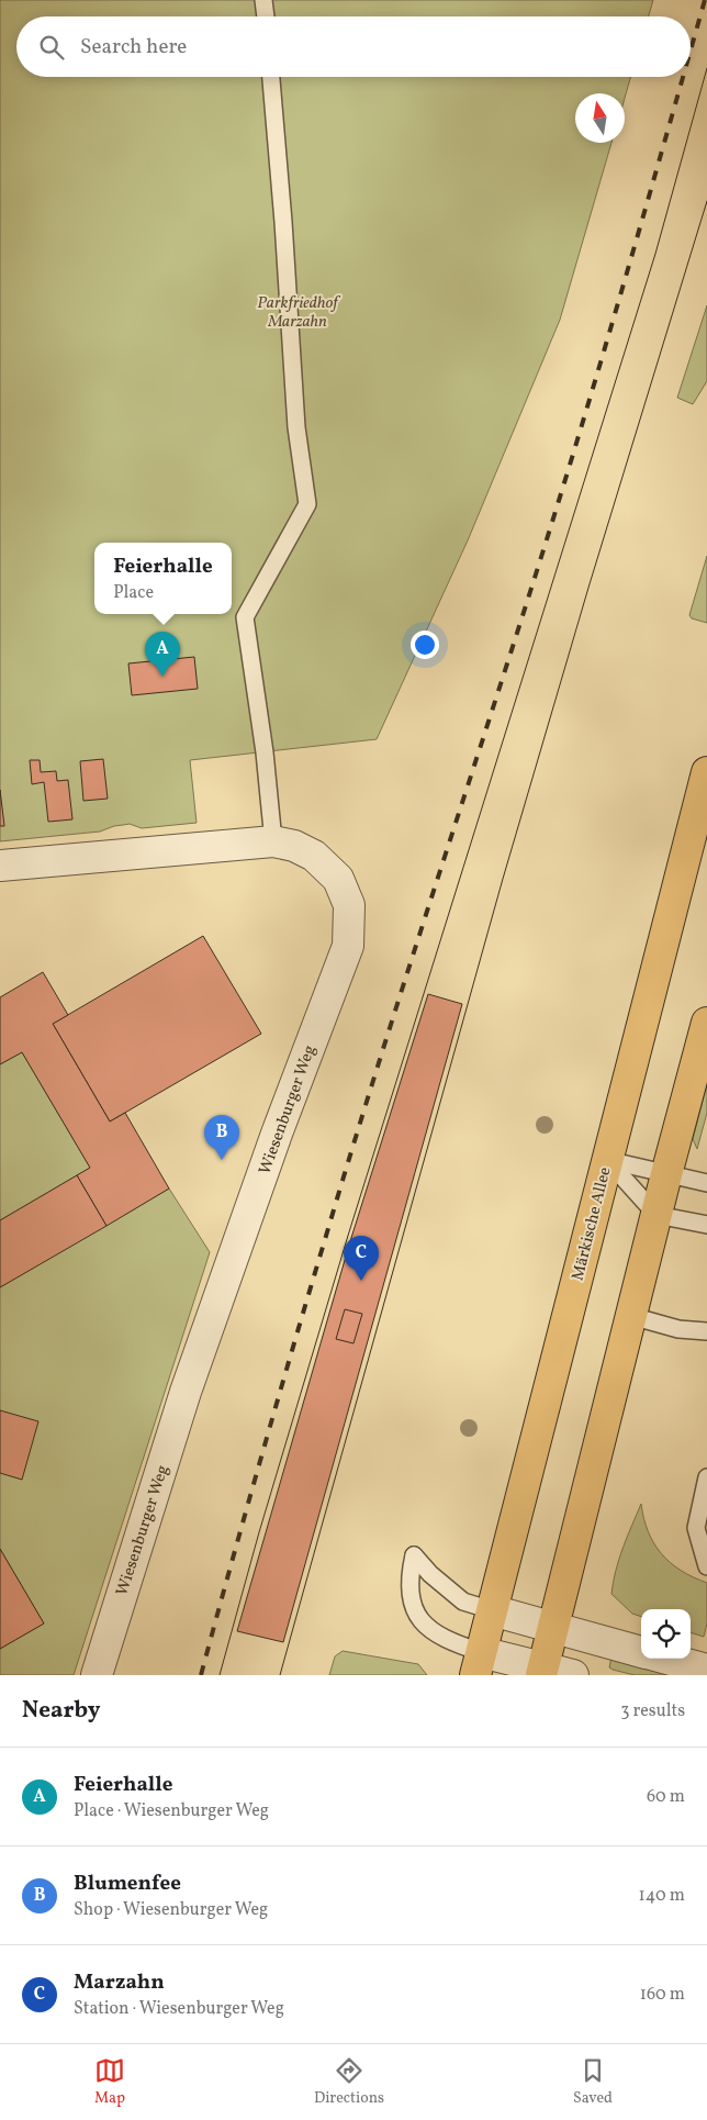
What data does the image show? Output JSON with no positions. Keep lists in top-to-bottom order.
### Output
{
  "streets": {
    "main road": ["Märkische Allee"],
    "street": ["Wiesenburger Weg"]
  },
  "parks": ["Parkfriedhof Marzahn"],
  "north": "top",
  "page": {
    "search": "Search here",
    "popup": ["Feierhalle", "Place"],
    "pins": ["A", "B", "C"],
    "heading": ["Nearby", "3 results"],
    "list": [
      {
        "mark": "A",
        "name": "Feierhalle",
        "note": "Place · Wiesenburger Weg",
        "value": "60 m"
      },
      {
        "mark": "B",
        "name": "Blumenfee",
        "note": "Shop · Wiesenburger Weg",
        "value": "140 m"
      },
      {
        "mark": "C",
        "name": "Marzahn",
        "note": "Station · Wiesenburger Weg",
        "value": "160 m"
      }
    ],
    "nav": ["Map", "Directions", "Saved"]
  }
}
